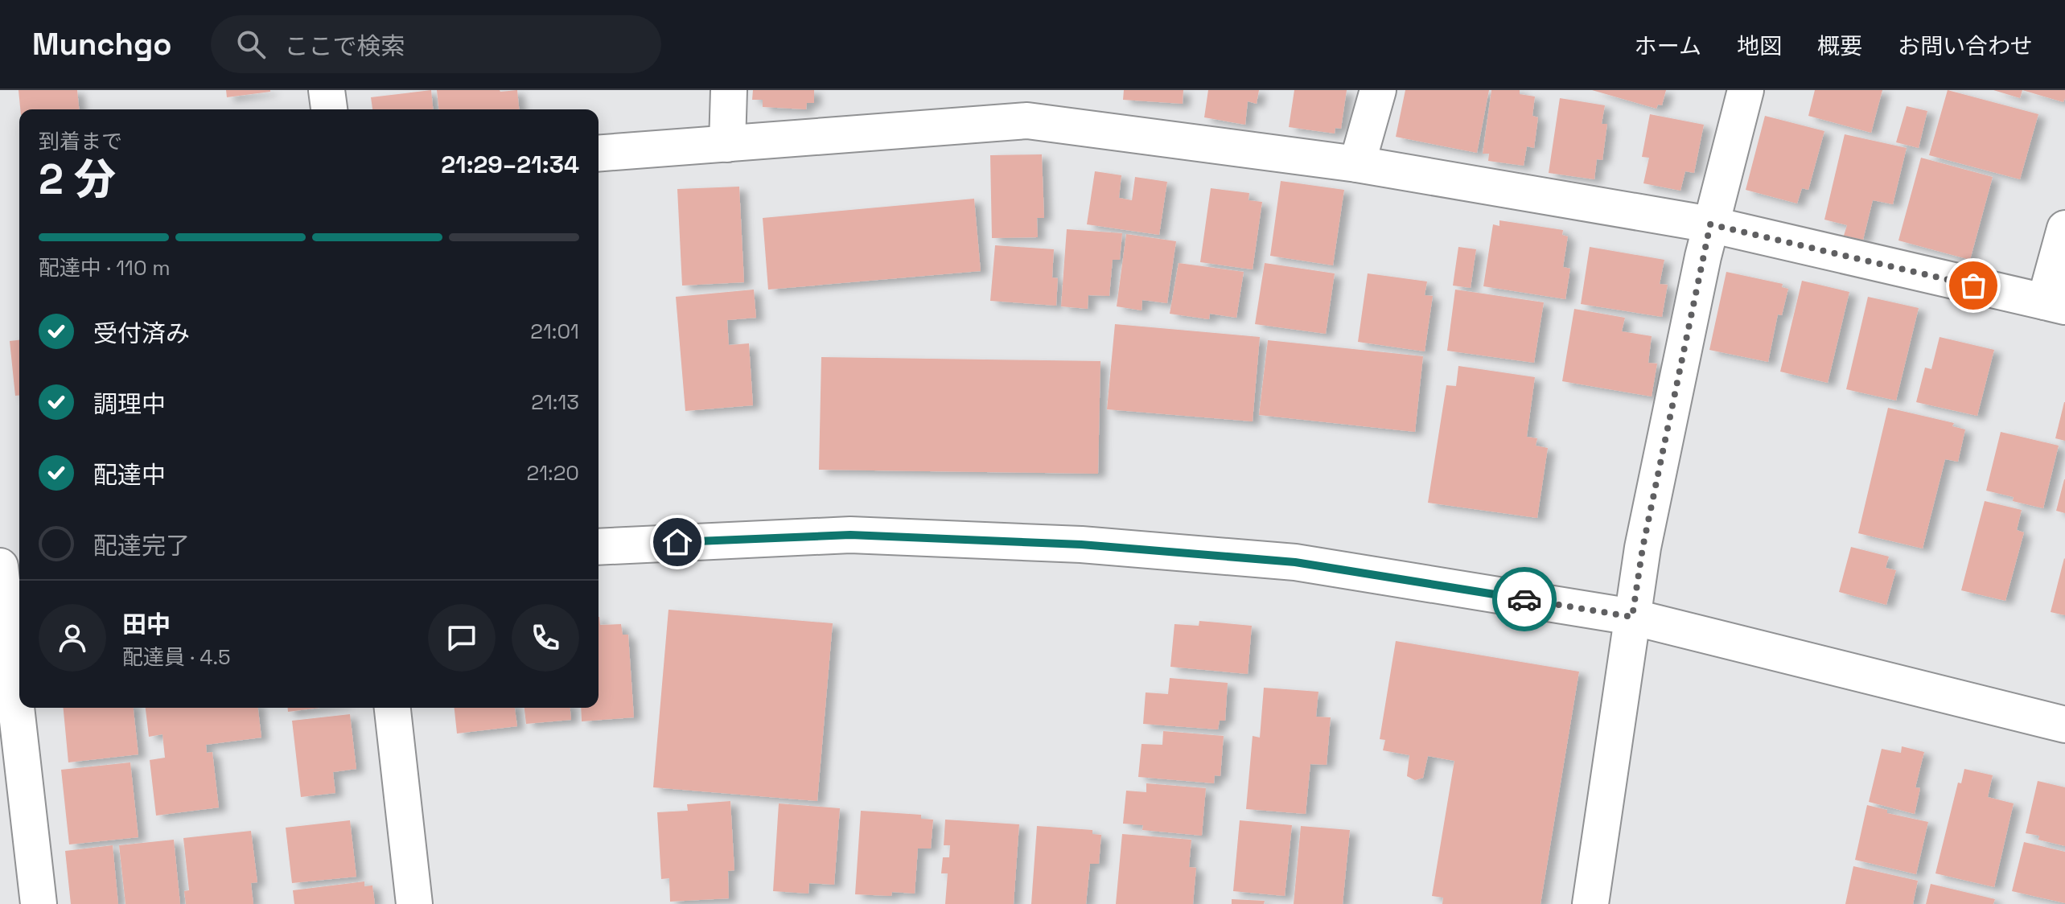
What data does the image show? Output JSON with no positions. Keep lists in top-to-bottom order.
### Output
{
  "page": {
    "header": "Munchgo",
    "search": "ここで検索",
    "nav": [
      "ホーム",
      "地図",
      "概要",
      "お問い合わせ"
    ],
    "heading": ["2 分", "到着まで", "21:29–21:34"],
    "panel": ["田中", "配達員 · 4.5"],
    "bar": "配達中 · 110 m",
    "list": [
      ["受付済み", "21:01"],
      ["調理中", "21:13"],
      ["配達中", "21:20"],
      "配達完了"
    ]
  }
}
